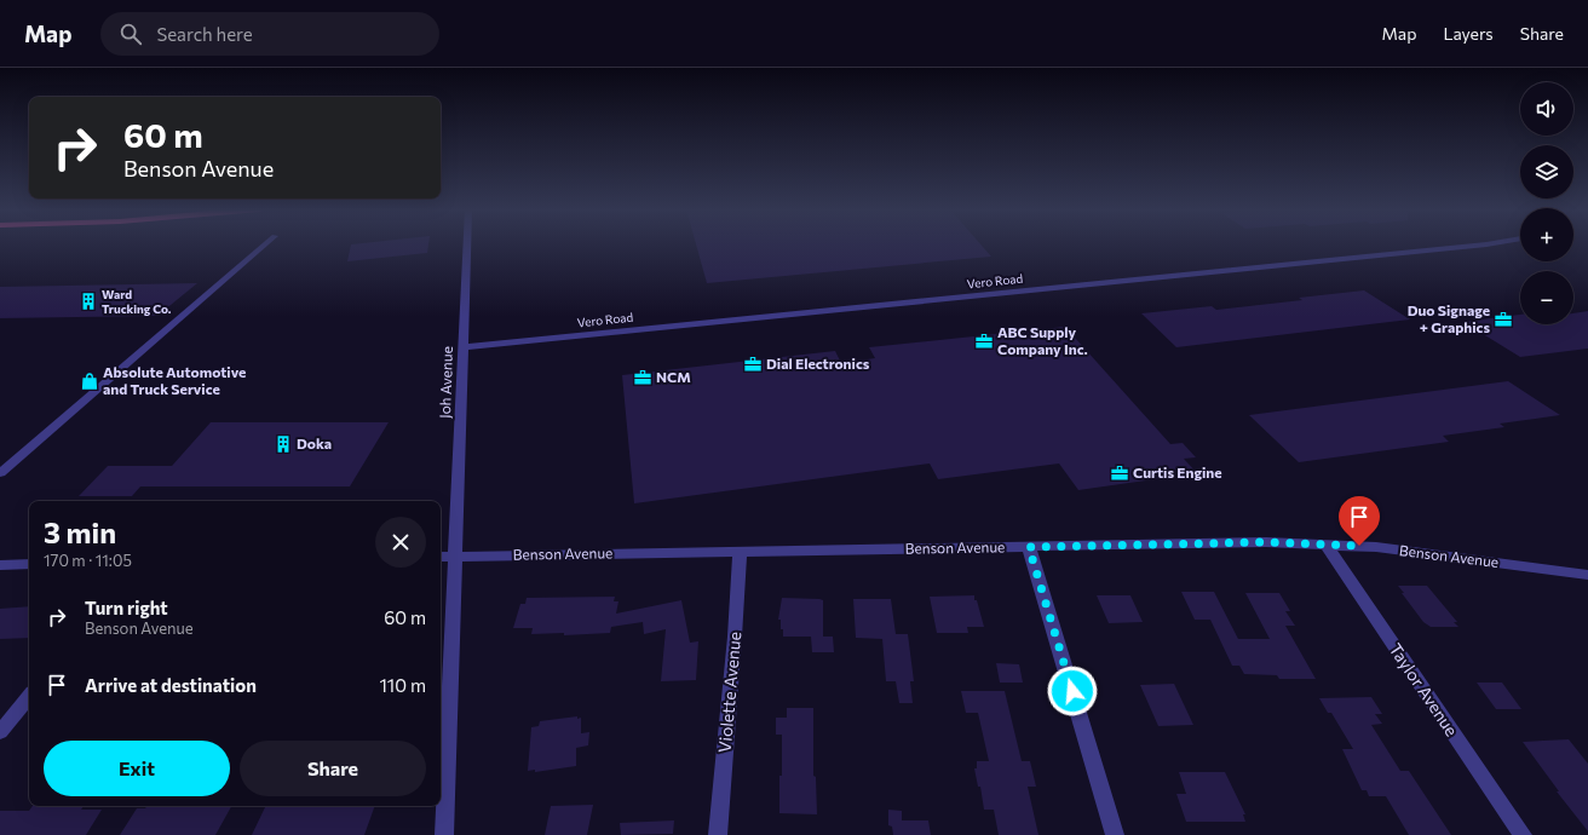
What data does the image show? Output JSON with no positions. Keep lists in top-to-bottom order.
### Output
{
  "streets": {
    "street": [
      "Vero Road",
      "Joh Avenue",
      "Benson Avenue",
      "Taylor Avenue",
      "Violette Avenue"
    ]
  },
  "crossings": [
    ["Vero Road", "Joh Avenue"],
    ["Joh Avenue", "Benson Avenue"],
    ["Benson Avenue", "Taylor Avenue"],
    ["Benson Avenue", "Violette Avenue"]
  ],
  "places": {
    "building": ["Ward Trucking Co.", "Doka"],
    "office": [
      "Duo Signage + Graphics",
      "ABC Supply Company Inc.",
      "Dial Electronics",
      "NCM",
      "Curtis Engine"
    ],
    "shop": ["Absolute Automotive and Truck Service"]
  },
  "page": {
    "header": "Map",
    "search": "Search here",
    "nav": ["Map", "Layers", "Share"],
    "map_buttons": ["+", "−"],
    "turn": ["60 m", "Benson Avenue"],
    "heading": ["3 min", "170 m · 11:05"],
    "list": [
      {
        "name": "Turn right",
        "note": "Benson Avenue",
        "value": "60 m"
      },
      {
        "name": "Arrive at destination",
        "value": "110 m"
      }
    ],
    "buttons": ["Exit", "Share"]
  }
}
